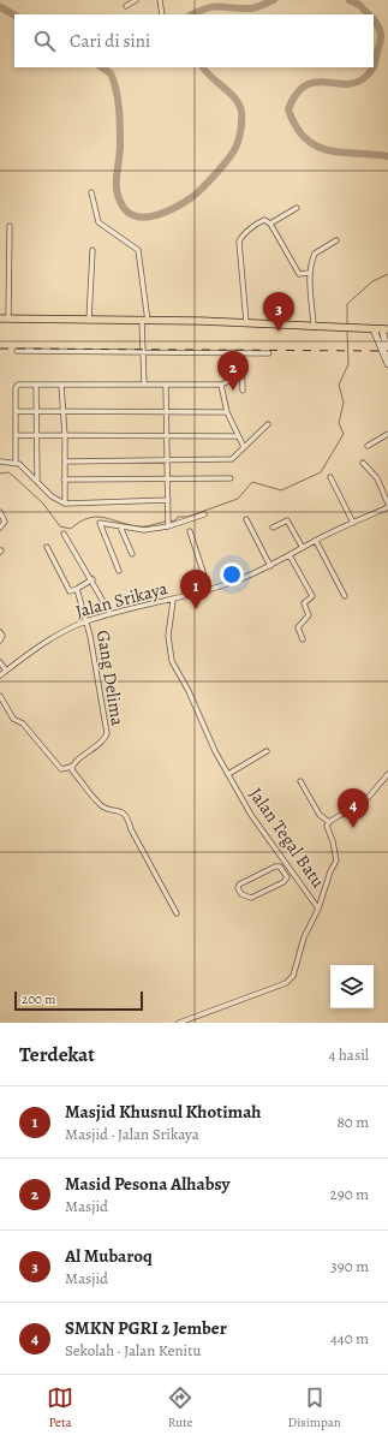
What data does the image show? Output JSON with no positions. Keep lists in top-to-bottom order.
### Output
{
  "streets": {
    "street": ["Jalan Srikaya", "Gang Delima", "Jalan Tegal Batu"]
  },
  "crossings": [
    ["Jalan Srikaya", "Gang Delima"],
    ["Jalan Srikaya", "Jalan Tegal Batu"]
  ],
  "scale_bar": "200 m",
  "page": {
    "search": "Cari di sini",
    "pins": [
      "3",
      "2",
      "1",
      "4"
    ],
    "scale": "200 m",
    "heading": ["Terdekat", "4 hasil"],
    "list": [
      {
        "mark": "1",
        "name": "Masjid Khusnul Khotimah",
        "note": "Masjid · Jalan Srikaya",
        "value": "80 m"
      },
      {
        "mark": "2",
        "name": "Masid Pesona Alhabsy",
        "note": "Masjid",
        "value": "290 m"
      },
      {
        "mark": "3",
        "name": "Al Mubaroq",
        "note": "Masjid",
        "value": "390 m"
      },
      {
        "mark": "4",
        "name": "SMKN PGRI 2 Jember",
        "note": "Sekolah · Jalan Kenitu",
        "value": "440 m"
      }
    ],
    "nav": ["Peta", "Rute", "Disimpan"]
  }
}
